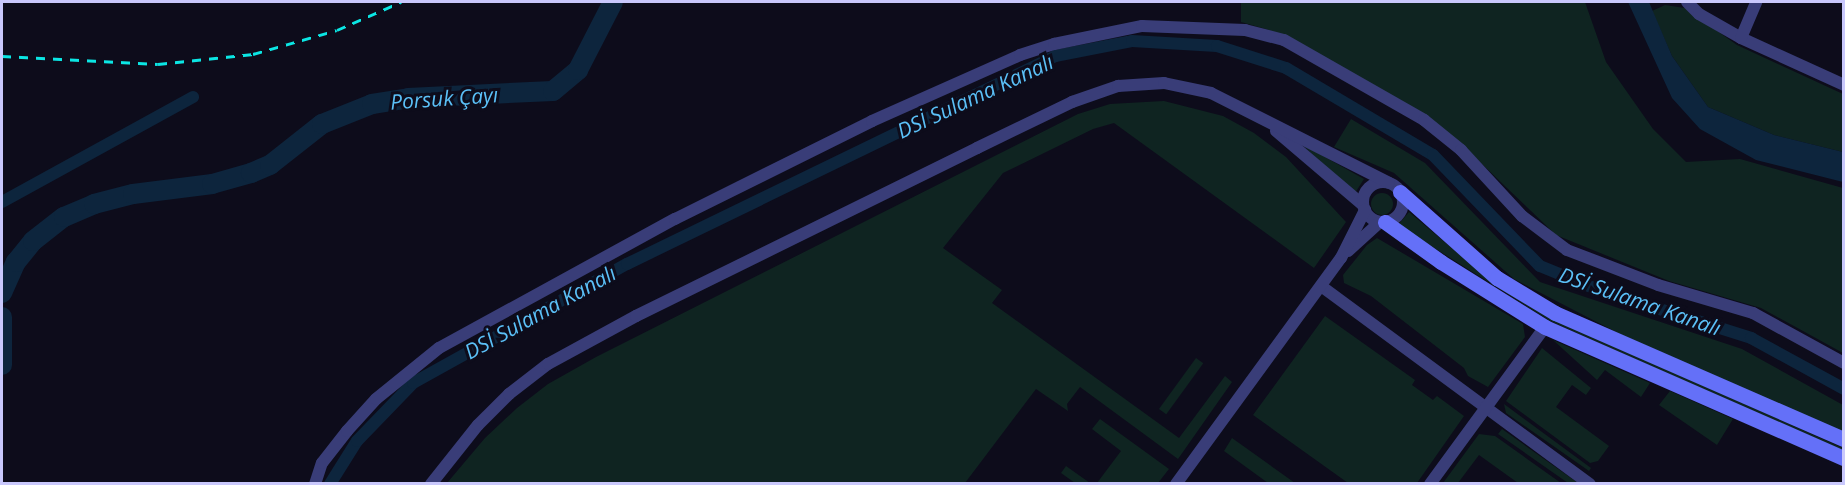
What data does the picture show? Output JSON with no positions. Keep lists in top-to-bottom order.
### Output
{
  "water": ["DSİ Sulama Kanalı", "Porsuk Çayı"]
}
